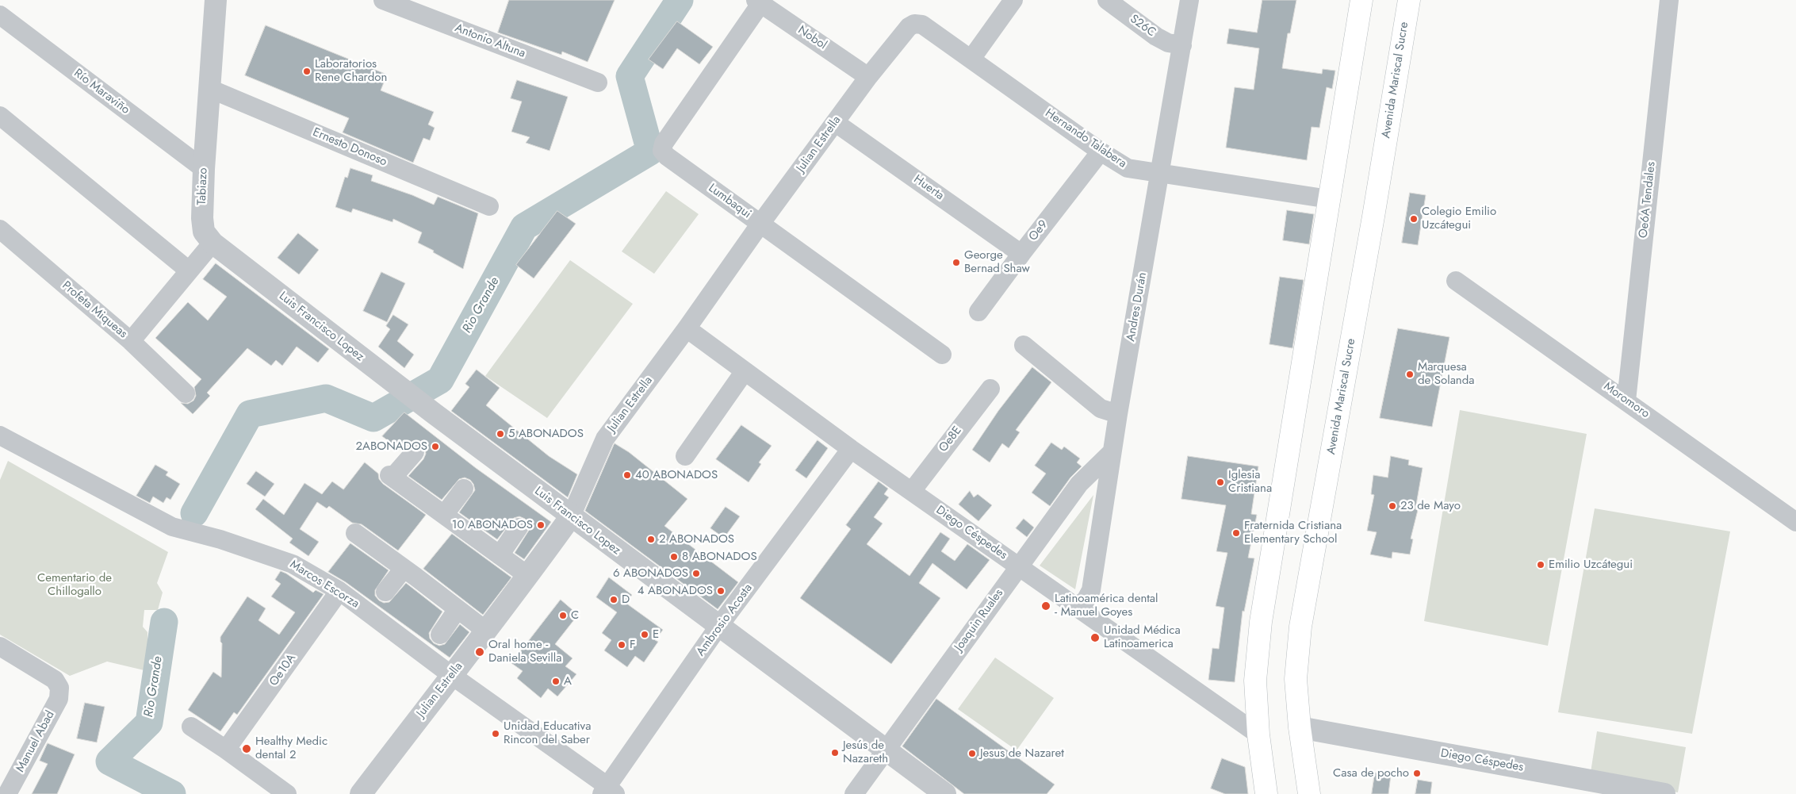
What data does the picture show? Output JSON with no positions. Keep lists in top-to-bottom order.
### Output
{
  "streets": {
    "main road": ["Avenida Mariscal Sucre"],
    "street": [
      "S26C",
      "Nobol",
      "Antonio Altuna",
      "Río Maraviño",
      "Hernando Talabera",
      "Julian Estrella",
      "Ernesto Donoso",
      "Tabiazo",
      "Huerta",
      "Oe6A Tendales",
      "Lumbaqui",
      "Oe9",
      "Andres Durán",
      "Profeta Miqueas",
      "Luis Francisco Lopez",
      "Moromoro",
      "Oe8E",
      "Diego Céspedes",
      "Marcos Escorza",
      "Ambrosio Acosta",
      "Joaquin Ruales",
      "Oe10A",
      "Manuel Abad"
    ]
  },
  "crossings": [
    ["S26C", "Andres Durán"],
    ["Nobol", "Julian Estrella"],
    ["Nobol", "Lumbaqui"],
    ["Avenida Mariscal Sucre", "Diego Céspedes"],
    ["Río Maraviño", "Tabiazo"],
    ["Hernando Talabera", "Julian Estrella"],
    ["Hernando Talabera", "Oe9"],
    ["Hernando Talabera", "Andres Durán"],
    ["Julian Estrella", "Huerta"],
    ["Julian Estrella", "Lumbaqui"],
    ["Julian Estrella", "Luis Francisco Lopez"],
    ["Julian Estrella", "Diego Céspedes"],
    ["Julian Estrella", "Marcos Escorza"],
    ["Ernesto Donoso", "Tabiazo"],
    ["Tabiazo", "Luis Francisco Lopez"],
    ["Huerta", "Oe9"],
    ["Oe6A Tendales", "Moromoro"],
    ["Andres Durán", "Diego Céspedes"],
    ["Andres Durán", "Joaquin Ruales"],
    ["Luis Francisco Lopez", "Ambrosio Acosta"],
    ["Luis Francisco Lopez", "Joaquin Ruales"],
    ["Oe8E", "Diego Céspedes"],
    ["Diego Céspedes", "Ambrosio Acosta"],
    ["Diego Céspedes", "Joaquin Ruales"],
    ["Marcos Escorza", "Ambrosio Acosta"],
    ["Marcos Escorza", "Oe10A"]
  ],
  "water": ["Rio Grande"],
  "parks": ["Cementario de Chillogallo"],
  "places": [
    "Laboratorios Rene Chardon",
    "Colegio Emilio Uzcátegui",
    "George Bernad Shaw",
    "Marquesa de Solanda",
    "5 ABONADOS",
    "2ABONADOS",
    "40 ABONADOS",
    "Iglesia Cristiana",
    "23 de Mayo",
    "10 ABONADOS",
    "Fraternida Cristiana Elementary School",
    "2 ABONADOS",
    "8 ABONADOS",
    "Emilio Uzcátegui",
    "6 ABONADOS",
    "4 ABONADOS",
    "D",
    "Latinoamérica dental - Manuel Goyes",
    "C",
    "E",
    "Unidad Médica Latinoamerica",
    "F",
    "Oral home - Daniela Sevilla",
    "A",
    "Unidad Educativa Rincon del Saber",
    "Healthy Medic dental 2",
    "Jesús de Nazareth",
    "Jesus de Nazaret",
    "Casa de pocho"
  ]
}
